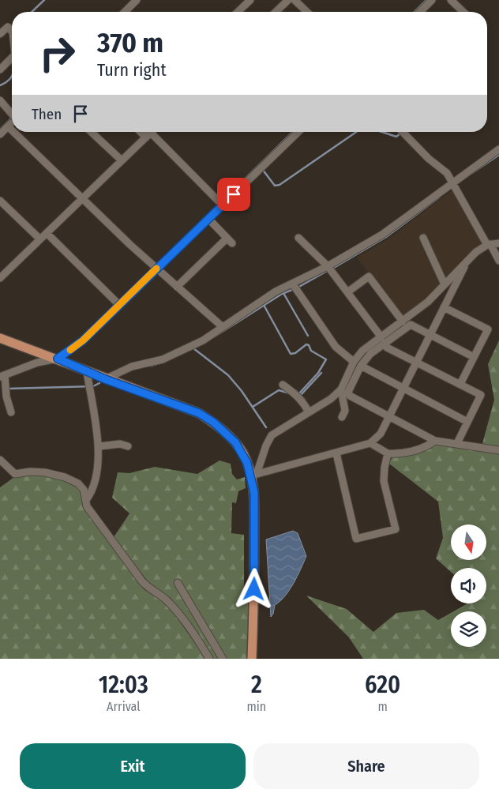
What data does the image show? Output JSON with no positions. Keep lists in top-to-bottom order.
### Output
{
  "north": "bottom",
  "page": {
    "turn": ["370 m", "Turn right"],
    "then": "Then",
    "eta": [
      "12:03",
      "Arrival",
      "2",
      "min",
      "620",
      "m"
    ],
    "buttons": ["Exit", "Share"]
  }
}
